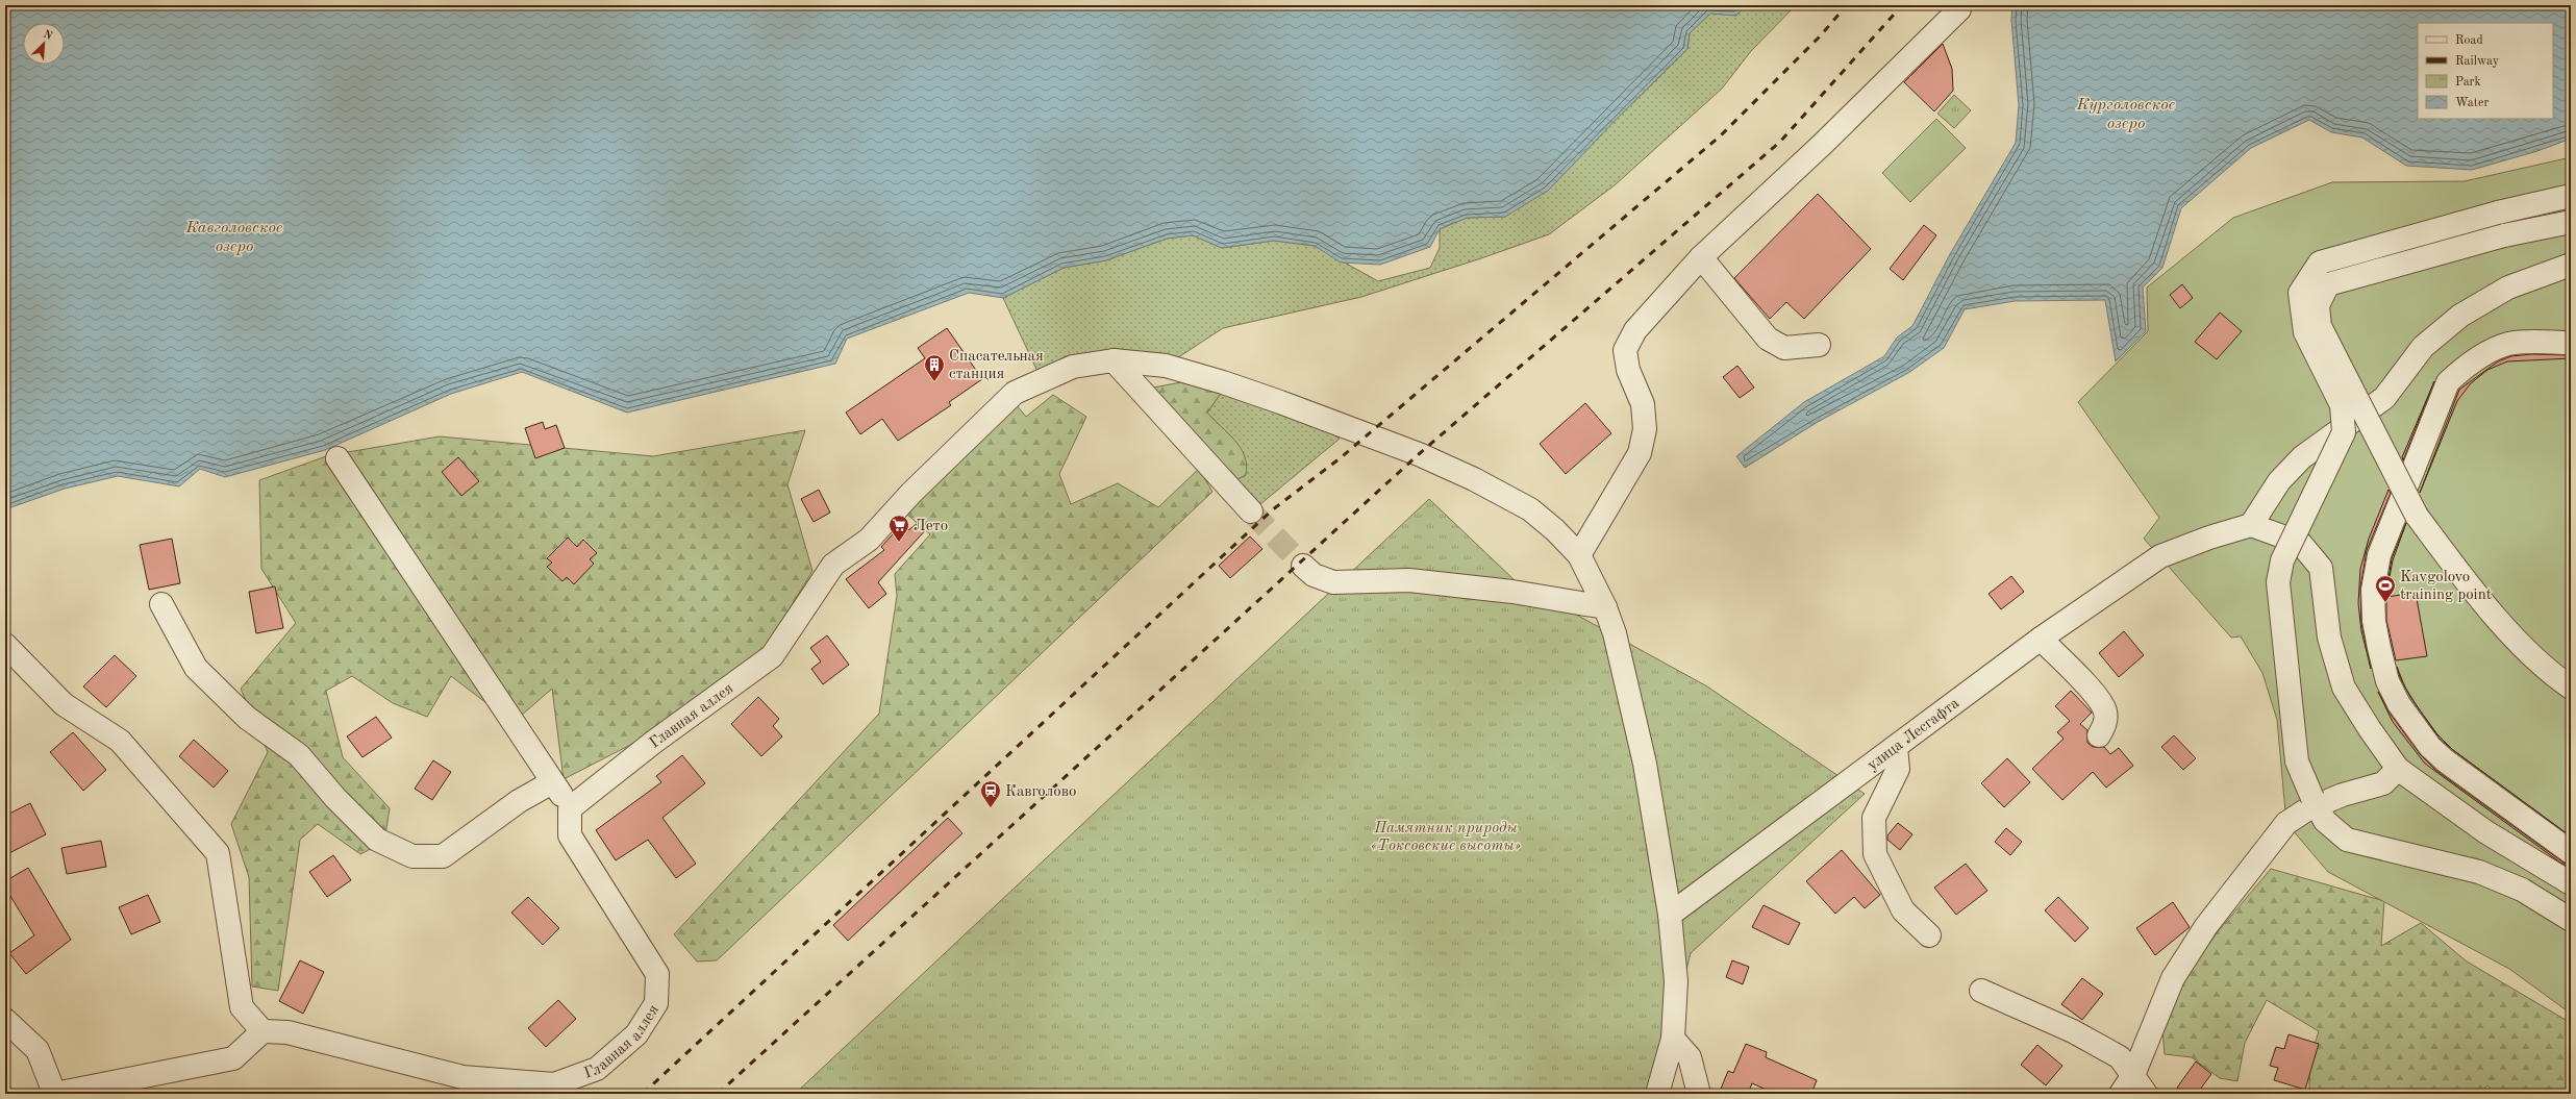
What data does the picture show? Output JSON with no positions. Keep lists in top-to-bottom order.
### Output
{
  "streets": {
    "street": ["Главная аллея", "улица Лесгафта"]
  },
  "crossings": [
    ["Главная аллея", "улица Лесгафта"]
  ],
  "water": ["Курголовское озеро", "Кавголовское озеро"],
  "parks": ["Памятник природы «Токсовские высоты»"],
  "places": {
    "building": ["Спасательная станция"],
    "supermarket": ["Лето"],
    "sports": ["Kavgolovo training point"],
    "station": ["Кавголово"]
  },
  "legend": [
    "Road",
    "Railway",
    "Park",
    "Water"
  ],
  "north": "top right"
}
